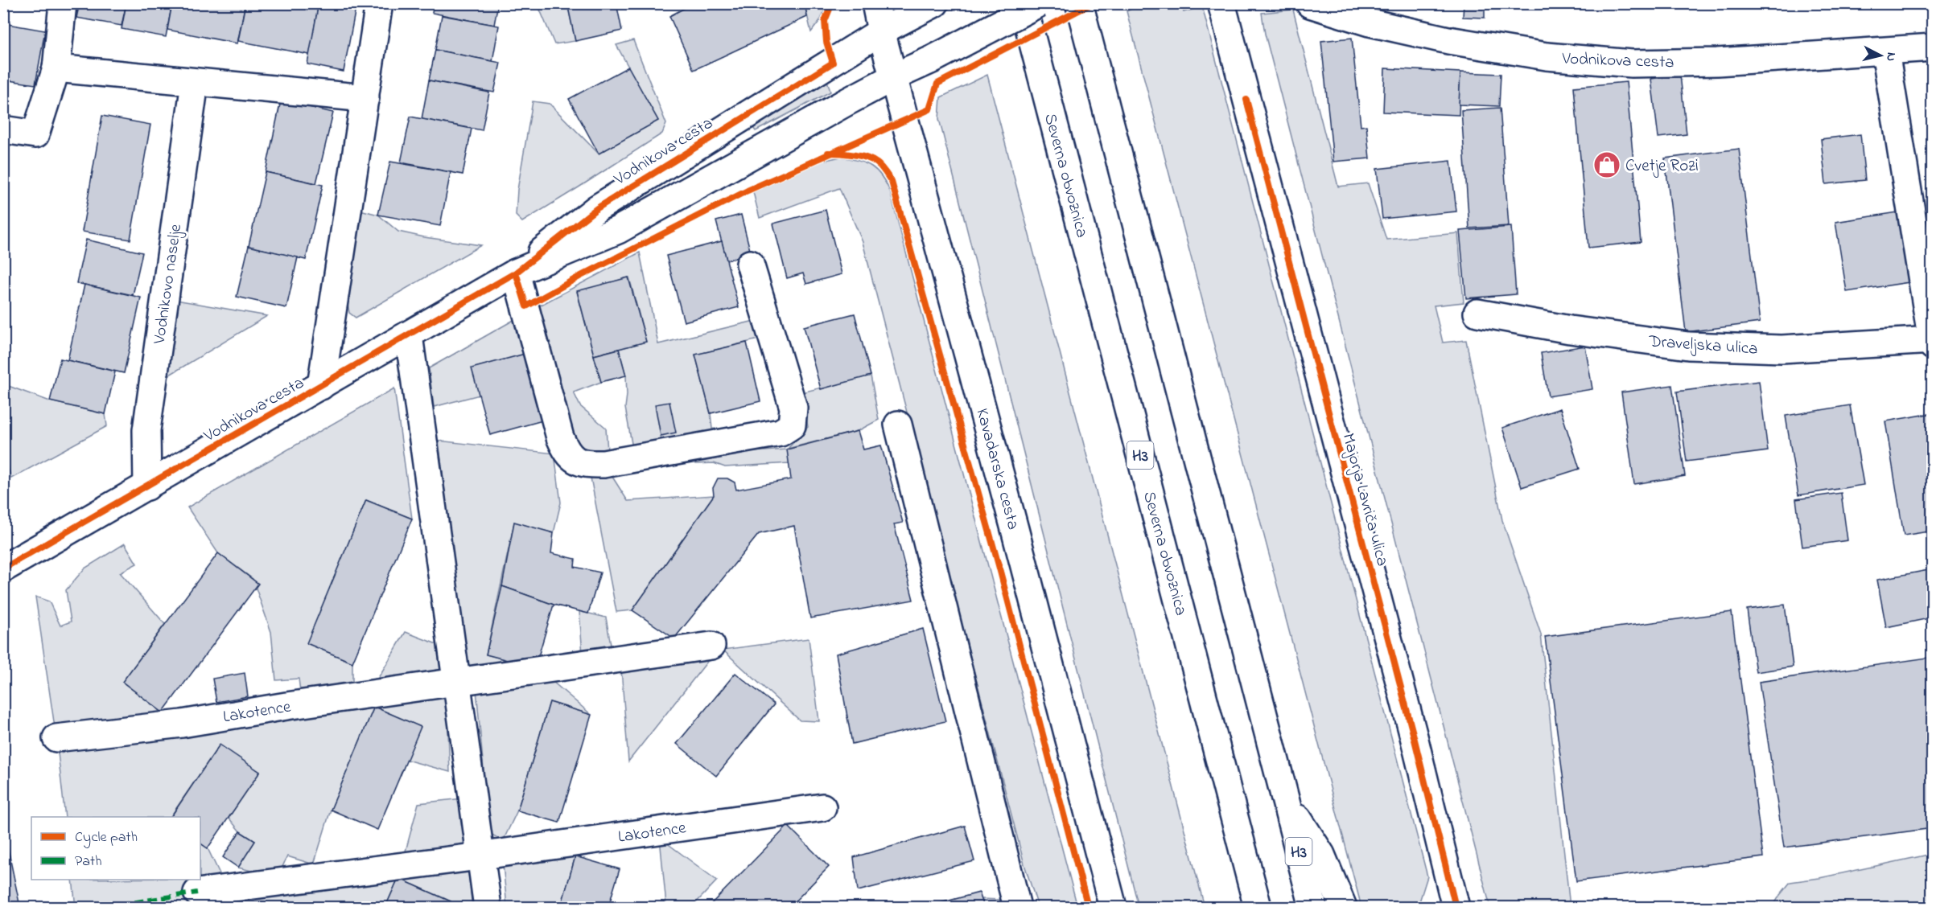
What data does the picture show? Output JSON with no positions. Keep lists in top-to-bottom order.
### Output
{
  "streets": {
    "main road": [
      "Vodnikova cesta",
      "Severna obvoznica",
      "Vodnikovo naselje",
      "Draveljska ulica",
      "H3",
      "Kavadarska cesta",
      "Majorja Lavriča ulica",
      "Lakotence"
    ]
  },
  "crossings": [
    ["Vodnikova cesta", "Vodnikovo naselje"],
    ["Vodnikova cesta", "Kavadarska cesta"]
  ],
  "places": {
    "shop": ["Cvetje Rozi"]
  },
  "legend": ["Cycle path", "Path"],
  "north": "right"
}
